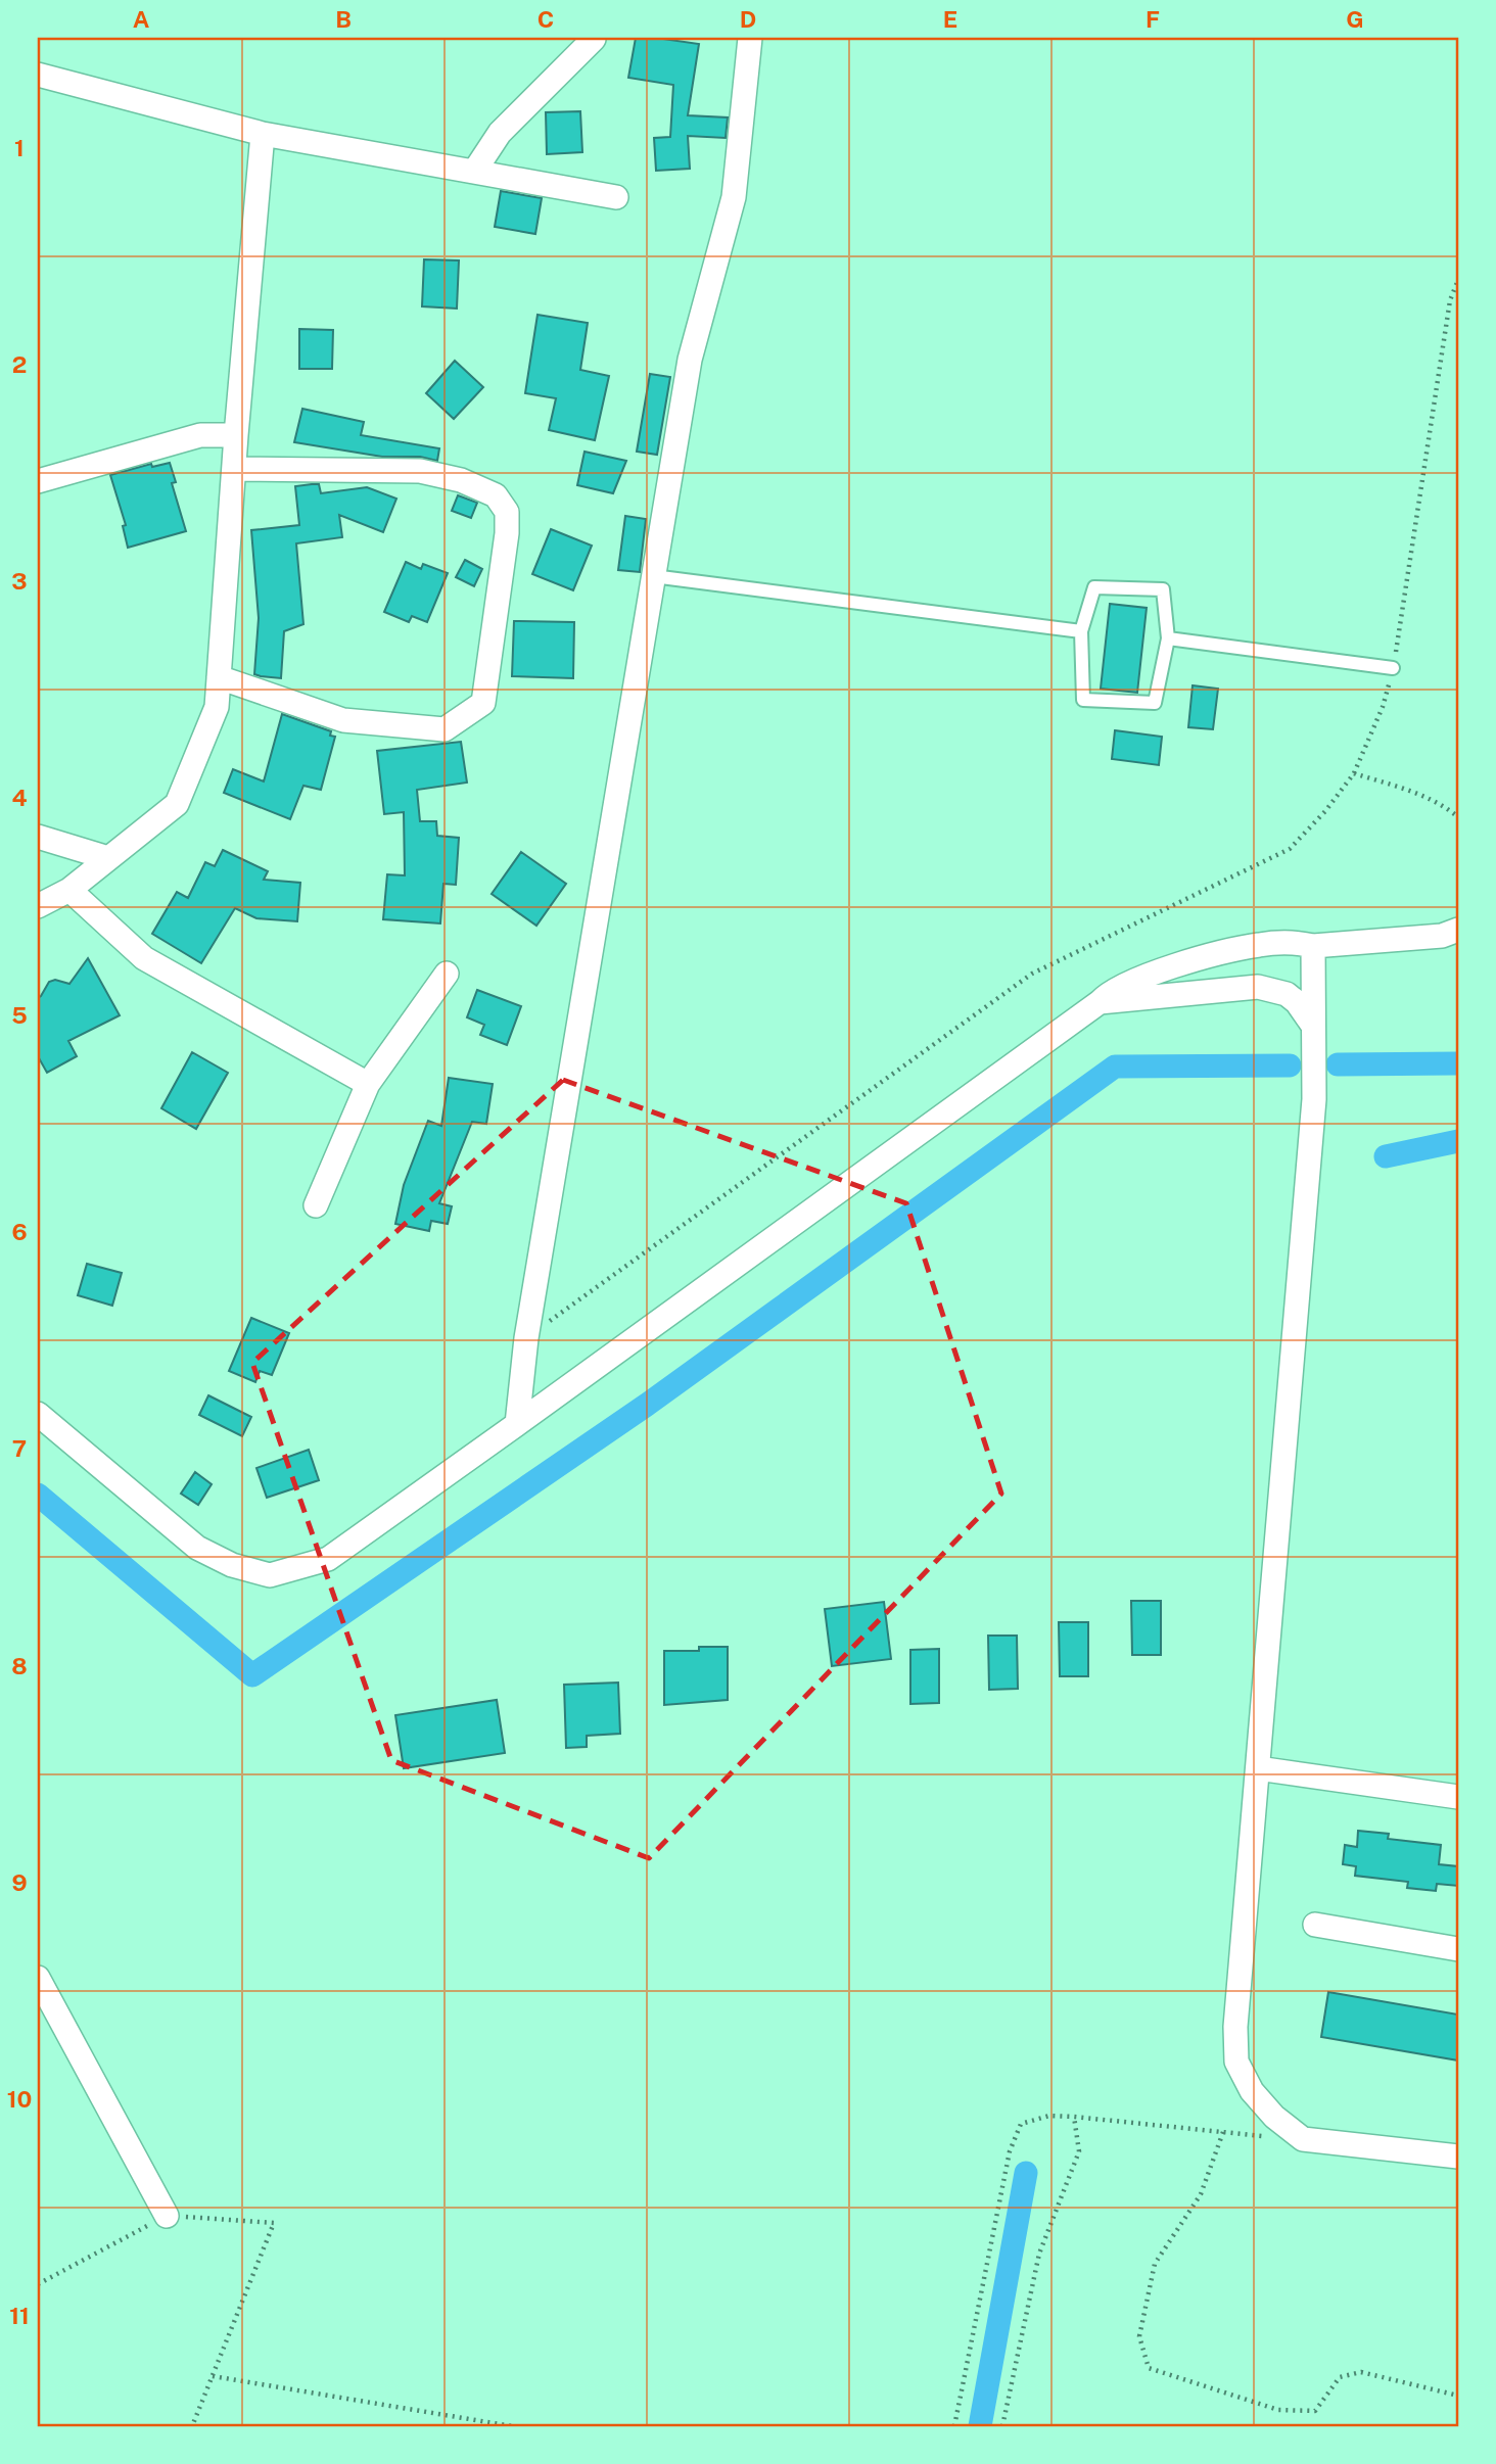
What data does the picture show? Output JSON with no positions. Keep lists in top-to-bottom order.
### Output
{
  "grid": {
    "columns": [
      "A",
      "B",
      "C",
      "D",
      "E",
      "F",
      "G"
    ],
    "rows": [
      "1",
      "2",
      "3",
      "4",
      "5",
      "6",
      "7",
      "8",
      "9",
      "10",
      "11"
    ]
  }
}
